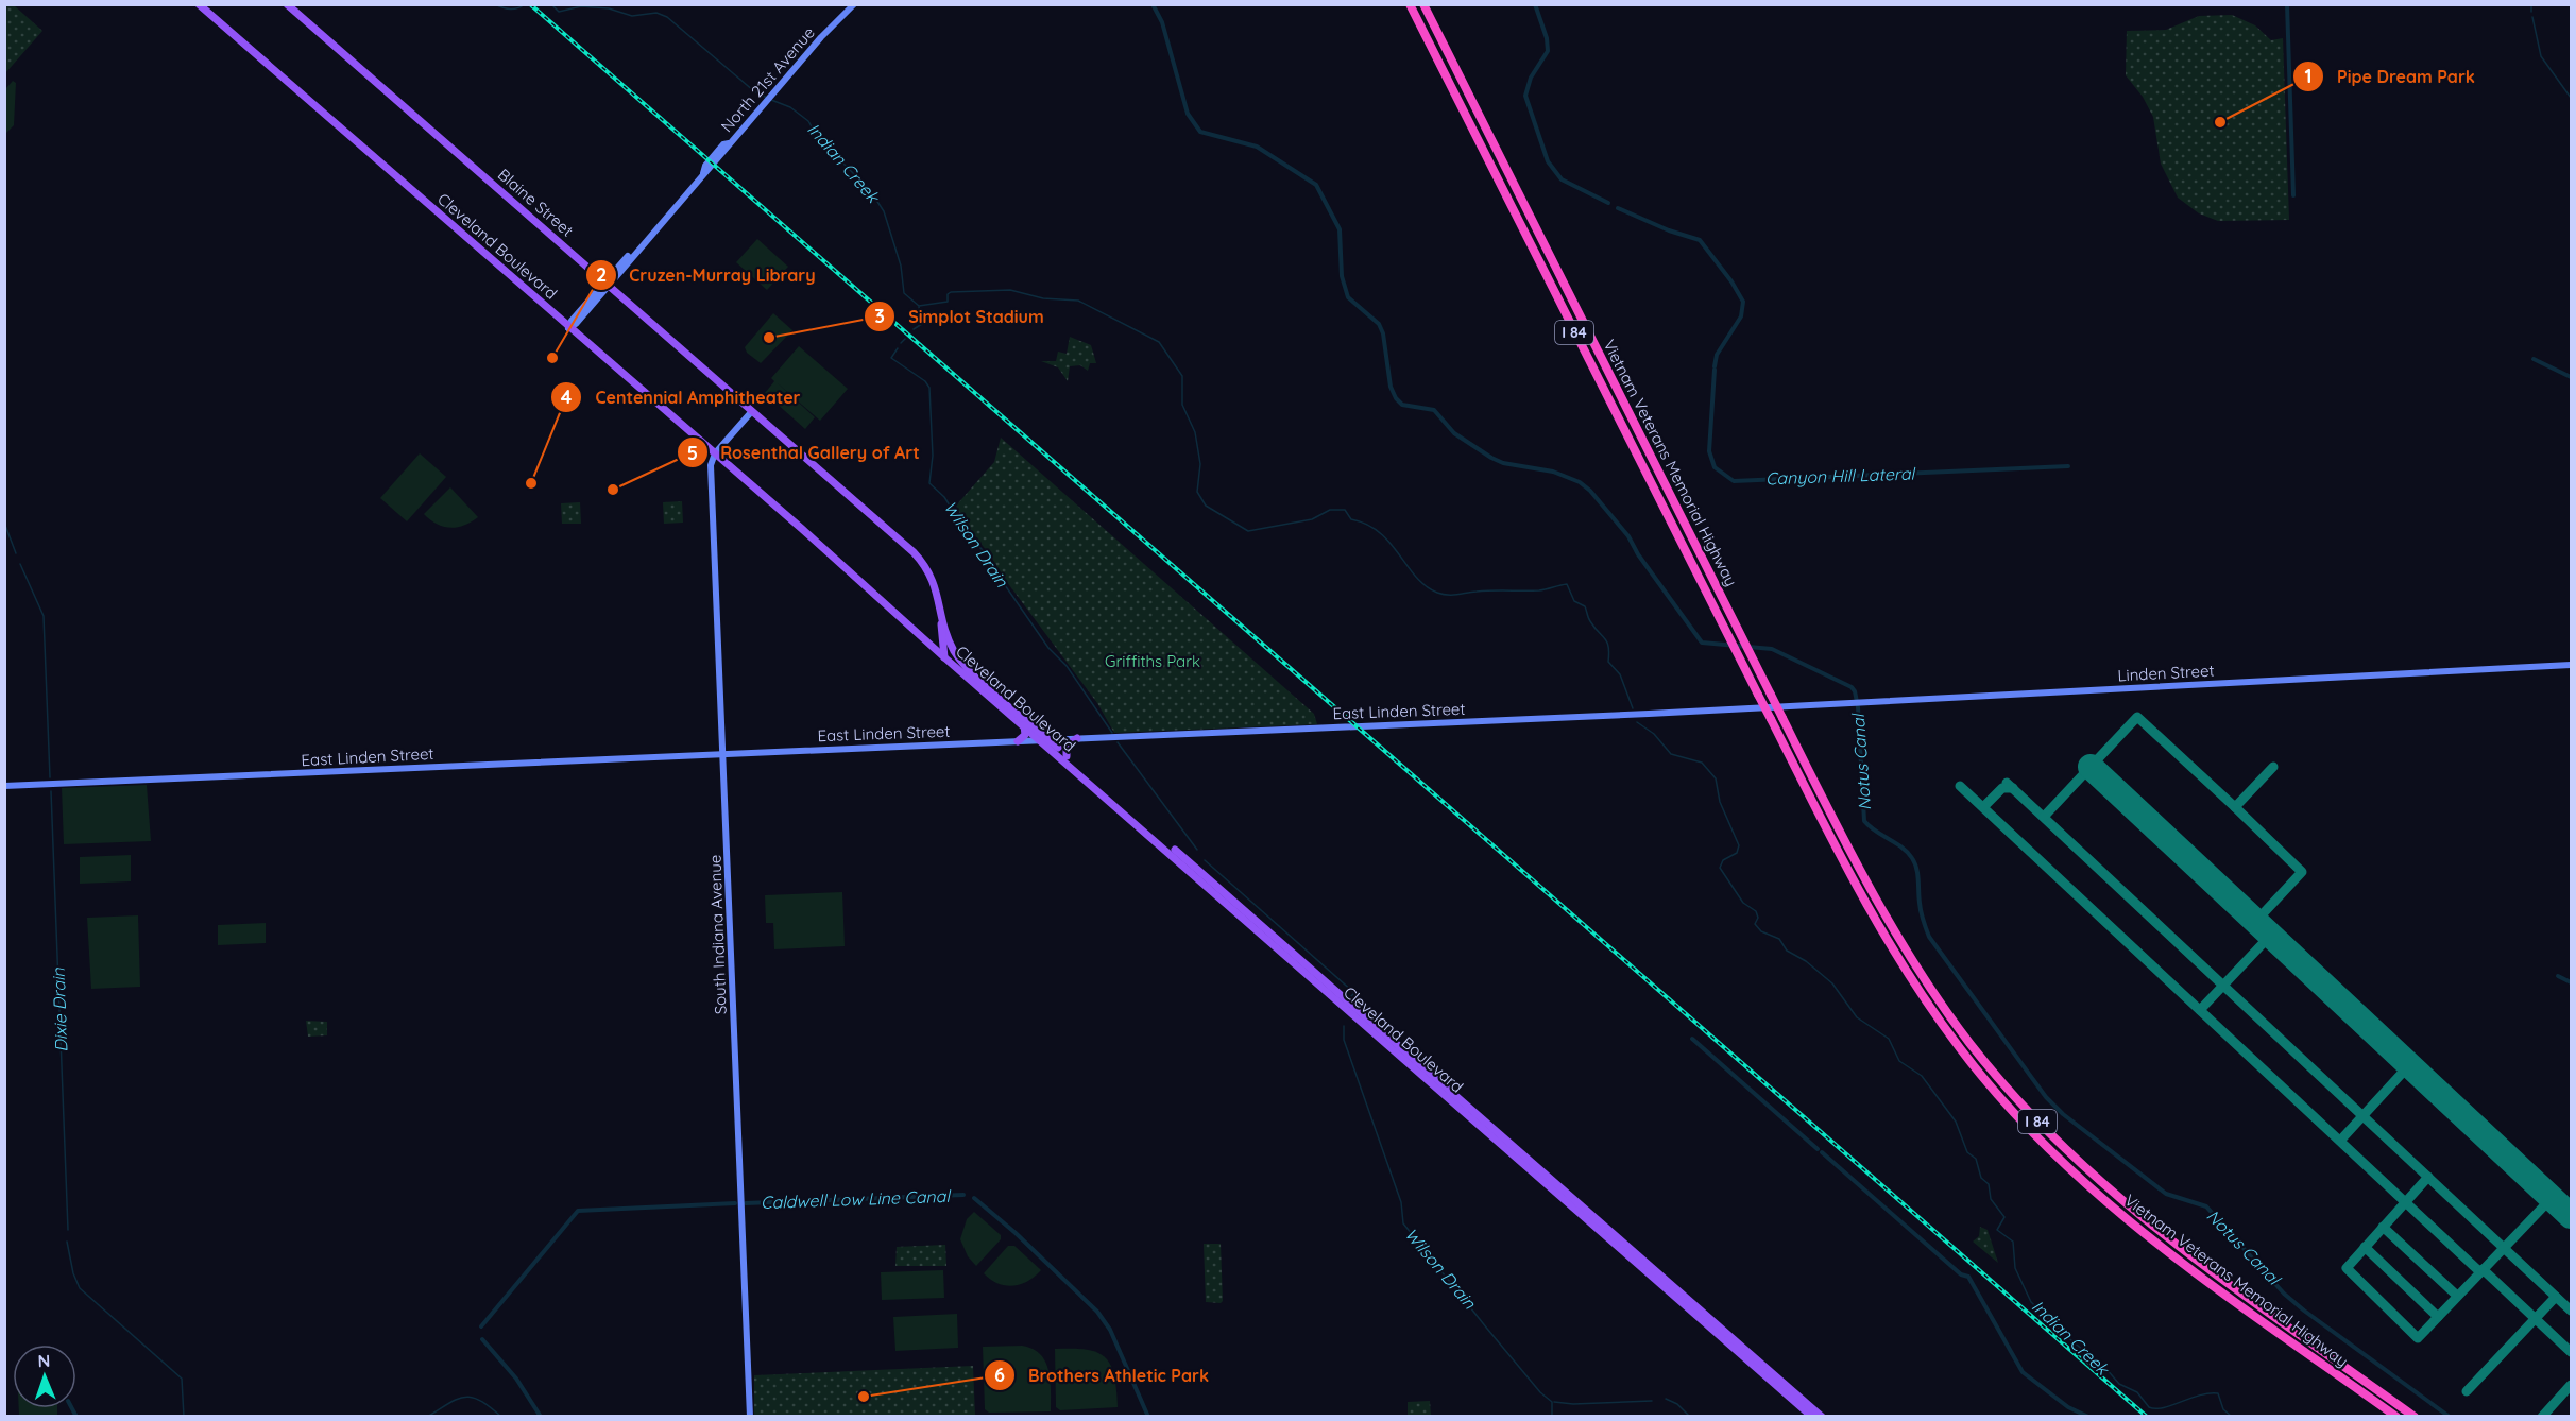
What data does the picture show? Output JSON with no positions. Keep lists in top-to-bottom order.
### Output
{
  "streets": {
    "highway": ["I 84", "Vietnam Veterans Memorial Highway"],
    "main road": [
      "North 21st Avenue",
      "Blaine Street",
      "Cleveland Boulevard",
      "Linden Street",
      "East Linden Street",
      "South Indiana Avenue"
    ]
  },
  "crossings": [
    ["North 21st Avenue", "Blaine Street"],
    ["North 21st Avenue", "Cleveland Boulevard"],
    ["Blaine Street", "Cleveland Boulevard"],
    ["Cleveland Boulevard", "East Linden Street"],
    ["Cleveland Boulevard", "South Indiana Avenue"],
    ["Linden Street", "East Linden Street"],
    ["East Linden Street", "South Indiana Avenue"]
  ],
  "water": [
    "Indian Creek",
    "Canyon Hill Lateral",
    "Wilson Drain",
    "Notus Canal",
    "Dixie Drain",
    "Caldwell Low Line Canal"
  ],
  "parks": ["Griffiths Park"],
  "places": [
    "Pipe Dream Park",
    "Simplot Stadium",
    "Cruzen-Murray Library",
    "Centennial Amphitheater",
    "Rosenthal Gallery of Art",
    "Brothers Athletic Park"
  ],
  "north": "top"
}
